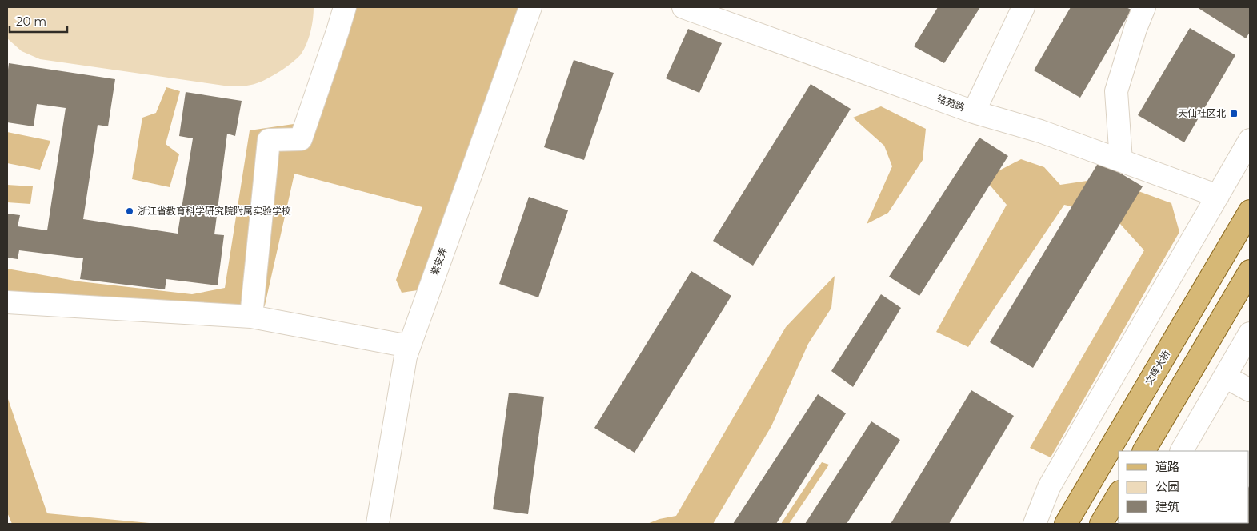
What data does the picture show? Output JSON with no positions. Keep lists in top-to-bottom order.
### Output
{
  "streets": {
    "main road": ["文晖大桥"],
    "street": ["铭苑路", "紫安弄"]
  },
  "places": {
    "transit": ["天仙社区北"],
    "other": ["浙江省教育科学研究院附属实验学校"]
  },
  "legend": ["道路", "公园", "建筑"],
  "scale_bar": "20 m"
}
